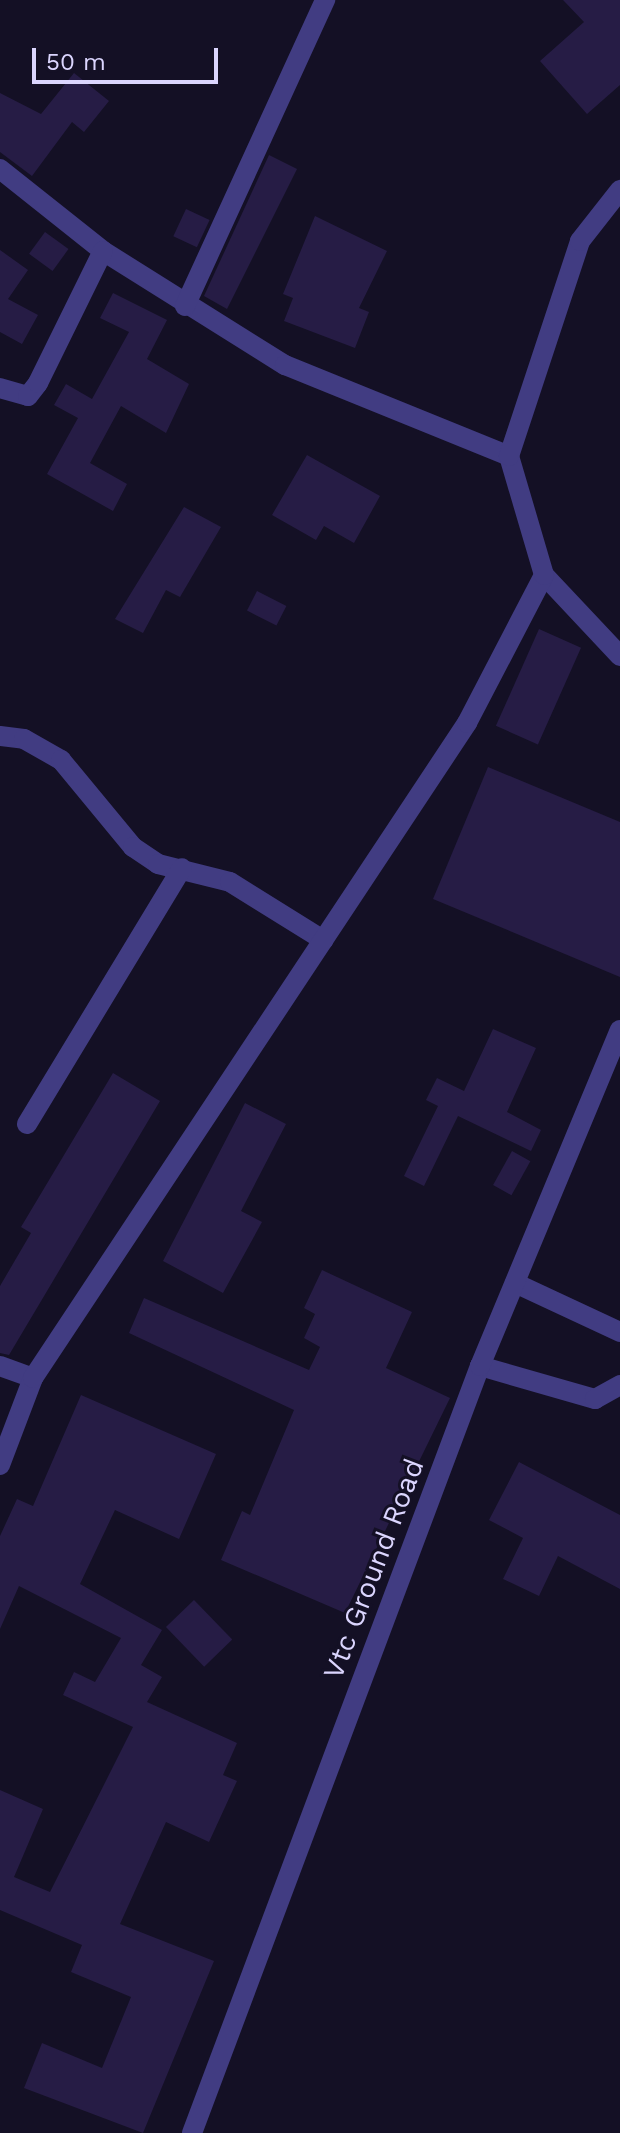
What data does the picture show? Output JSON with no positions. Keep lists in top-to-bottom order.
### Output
{
  "streets": {
    "street": ["Vtc Ground Road"]
  },
  "scale_bar": "50 m"
}
